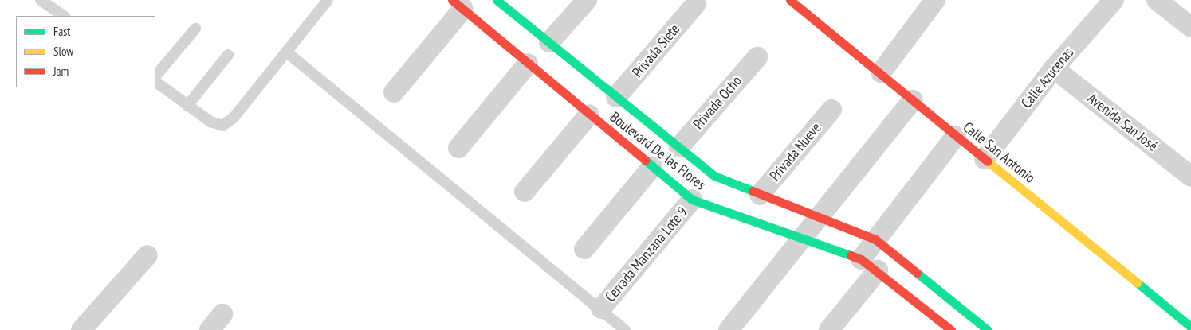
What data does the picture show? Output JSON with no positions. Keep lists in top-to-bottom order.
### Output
{
  "streets": {
    "street": [
      "Privada Siete",
      "Calle Azucenas",
      "Privada Ocho",
      "Avenida San José",
      "Boulevard De las Flores",
      "Privada Nueve",
      "Calle San Antonio",
      "Cerrada Manzana Lote 9"
    ]
  },
  "crossings": [
    ["Privada Siete", "Boulevard De las Flores"],
    ["Calle Azucenas", "Avenida San José"],
    ["Calle Azucenas", "Calle San Antonio"],
    ["Privada Ocho", "Boulevard De las Flores"],
    ["Boulevard De las Flores", "Privada Nueve"],
    ["Boulevard De las Flores", "Cerrada Manzana Lote 9"]
  ],
  "legend": ["Fast", "Slow", "Jam"]
}
